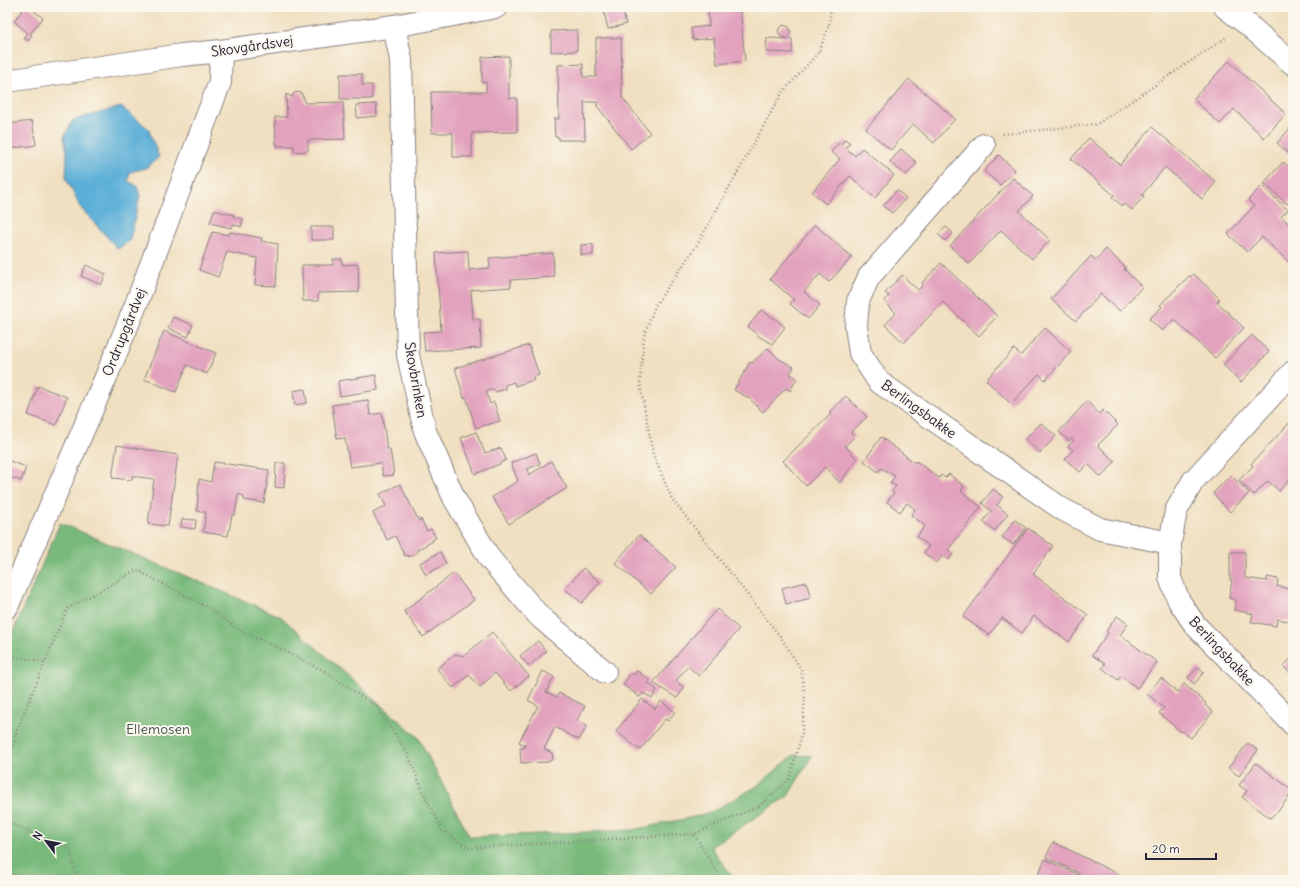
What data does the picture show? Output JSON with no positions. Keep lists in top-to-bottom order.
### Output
{
  "streets": {
    "street": [
      "Skovgårdsvej",
      "Ordrupgårdvej",
      "Skovbrinken",
      "Berlingsbakke"
    ]
  },
  "crossings": [
    ["Skovgårdsvej", "Ordrupgårdvej"],
    ["Skovgårdsvej", "Skovbrinken"]
  ],
  "parks": ["Ellemosen"],
  "scale_bar": "20 m",
  "north": "top left"
}
